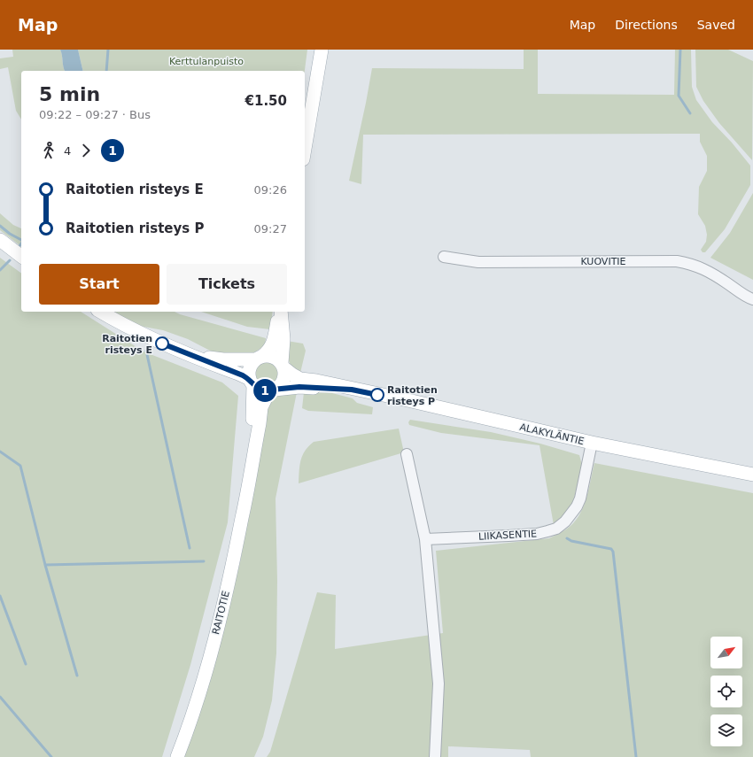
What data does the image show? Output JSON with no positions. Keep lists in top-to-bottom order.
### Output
{
  "streets": {
    "main road": ["ALAKYLÄNTIE", "RAITOTIE"],
    "street": ["KUOVITIE", "LIIKASENTIE"]
  },
  "crossings": [
    ["ALAKYLÄNTIE", "LIIKASENTIE"],
    ["ALAKYLÄNTIE", "RAITOTIE"]
  ],
  "parks": ["Kerttulanpuisto"],
  "places": ["Raitotien risteys E", "Raitotien risteys P"],
  "lines": ["bus line 1"],
  "north": "top right",
  "page": {
    "header": "Map",
    "nav": ["Map", "Directions", "Saved"],
    "on_map": "1",
    "heading": ["5 min", "09:22 – 09:27 · Bus", "€1.50"],
    "legs": ["4", "1"],
    "list": [
      {
        "name": "Raitotien risteys E",
        "value": "09:26"
      },
      {
        "name": "Raitotien risteys P",
        "value": "09:27"
      }
    ],
    "buttons": ["Start", "Tickets"]
  }
}
